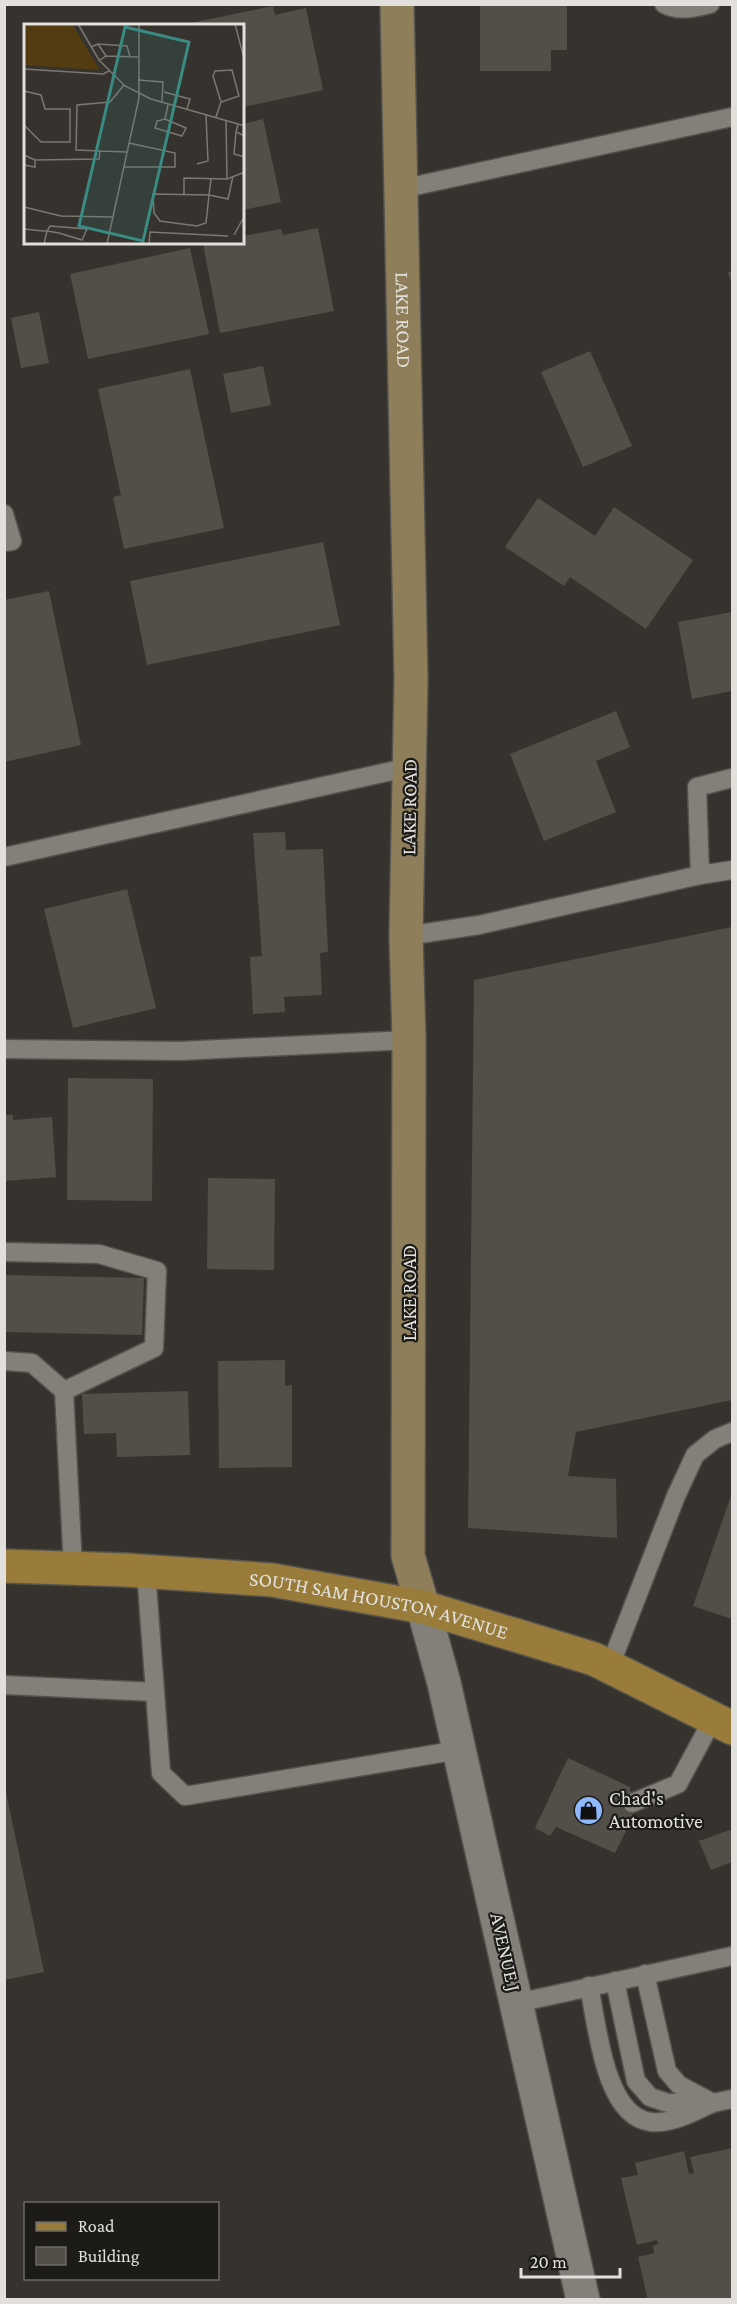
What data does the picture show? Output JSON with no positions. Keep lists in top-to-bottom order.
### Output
{
  "streets": {
    "main road": ["SOUTH SAM HOUSTON AVENUE"],
    "street": ["LAKE ROAD", "AVENUE J"]
  },
  "crossings": [
    ["LAKE ROAD", "SOUTH SAM HOUSTON AVENUE"],
    ["LAKE ROAD", "AVENUE J"],
    ["SOUTH SAM HOUSTON AVENUE", "AVENUE J"]
  ],
  "places": {
    "shop": ["Chad's Automotive"]
  },
  "legend": ["Road", "Building"],
  "scale_bar": "20 m"
}
